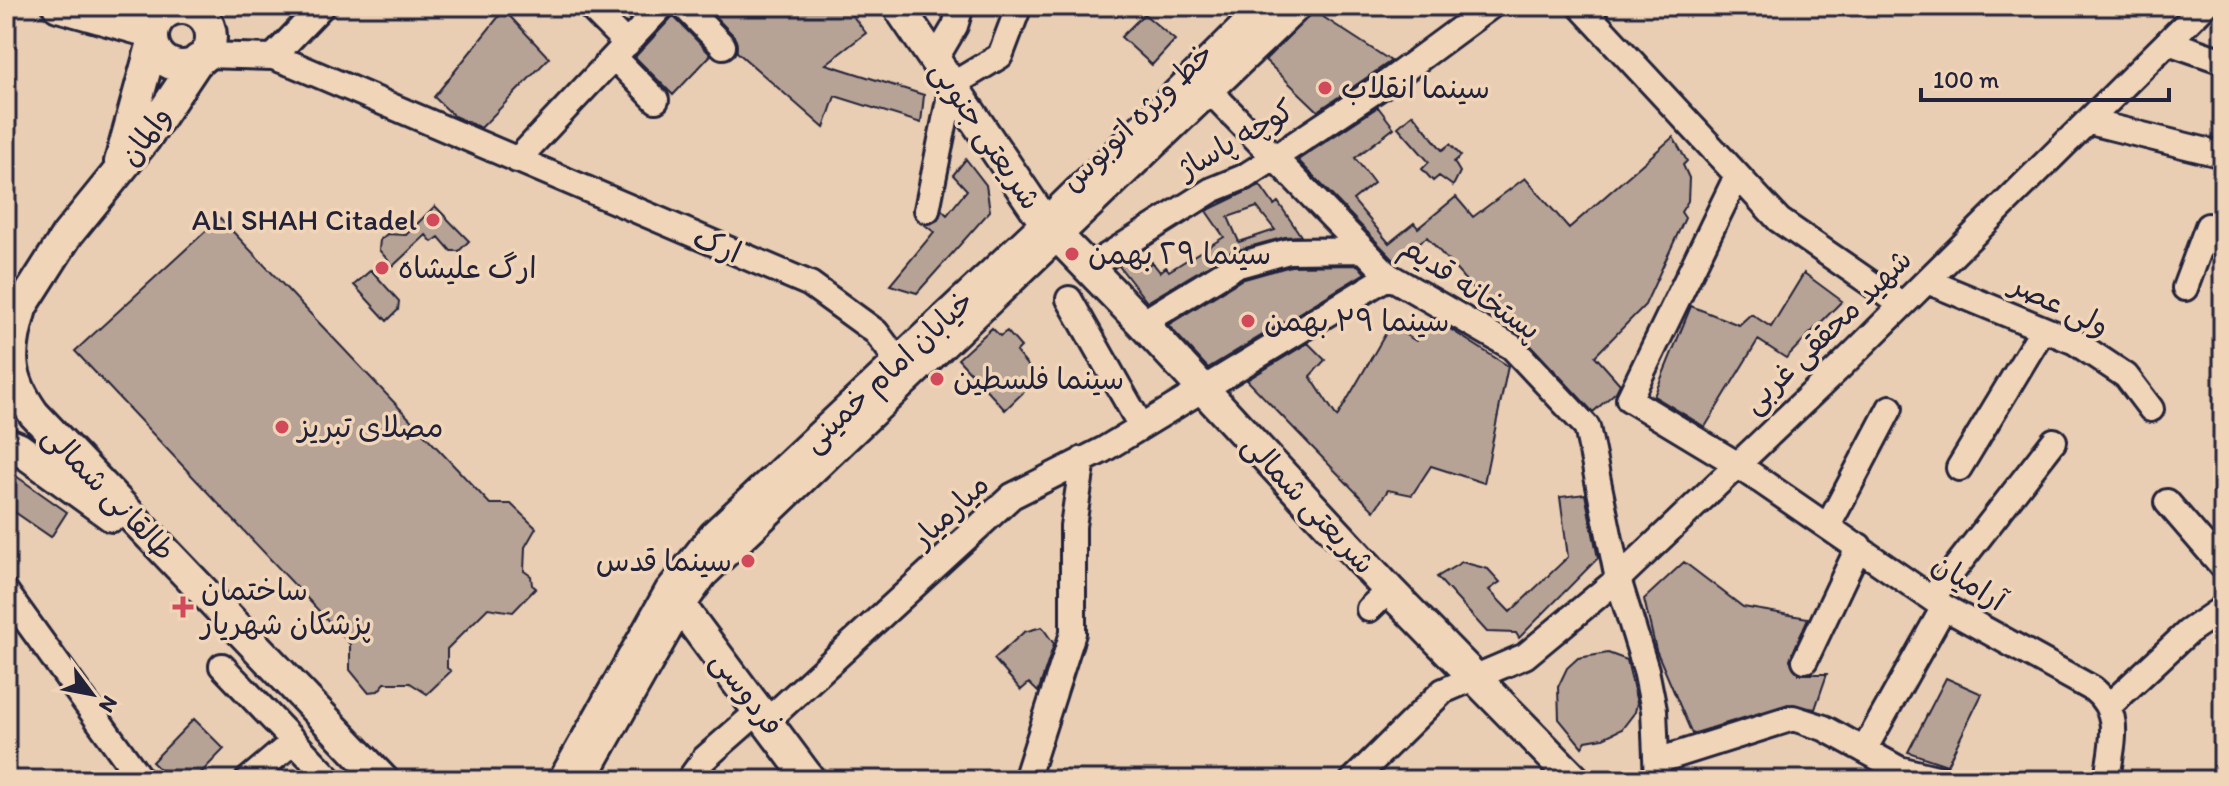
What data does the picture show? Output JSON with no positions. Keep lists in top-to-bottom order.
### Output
{
  "streets": {
    "main road": [
      "شریعتی جنوبی",
      "والمان",
      "خیابان امام خمینی",
      "طالقانی شمالی",
      "شریعتی شمالی",
      "فردوسی"
    ],
    "street": [
      "خط ویژه اتوبوس",
      "کوچه پاساژ",
      "ارک",
      "پستخانه قدیم",
      "ولی عصر",
      "شهید محققی غربی",
      "میارمیار",
      "آرامیان"
    ]
  },
  "crossings": [
    ["خط ویژه اتوبوس", "شریعتی جنوبی"],
    ["خط ویژه اتوبوس", "پستخانه قدیم"],
    ["خط ویژه اتوبوس", "خیابان امام خمینی"],
    ["خط ویژه اتوبوس", "شریعتی شمالی"],
    ["خط ویژه اتوبوس", "فردوسی"],
    ["شریعتی جنوبی", "خیابان امام خمینی"],
    ["شریعتی جنوبی", "شریعتی شمالی"],
    ["والمان", "ارک"],
    ["کوچه پاساژ", "پستخانه قدیم"],
    ["کوچه پاساژ", "شریعتی شمالی"],
    ["ارک", "خیابان امام خمینی"],
    ["پستخانه قدیم", "شهید محققی غربی"],
    ["پستخانه قدیم", "میارمیار"],
    ["ولی عصر", "شهید محققی غربی"],
    ["شهید محققی غربی", "شریعتی شمالی"],
    ["شهید محققی غربی", "آرامیان"],
    ["خیابان امام خمینی", "شریعتی شمالی"],
    ["خیابان امام خمینی", "فردوسی"],
    ["شریعتی شمالی", "میارمیار"],
    ["میارمیار", "فردوسی"]
  ],
  "places": {
    "other": [
      "سینما انقلاب",
      "ALI SHAH Citadel",
      "سینما ٢٩ بهمن",
      "ارگ علیشاه",
      "سینما ۲۹ بهمن",
      "سینما فلسطین",
      "مصلای تبریز",
      "سینما قدس"
    ],
    "health": ["ساختمان پزشکان شهریار"]
  },
  "scale_bar": "100 m",
  "north": "bottom right"
}
